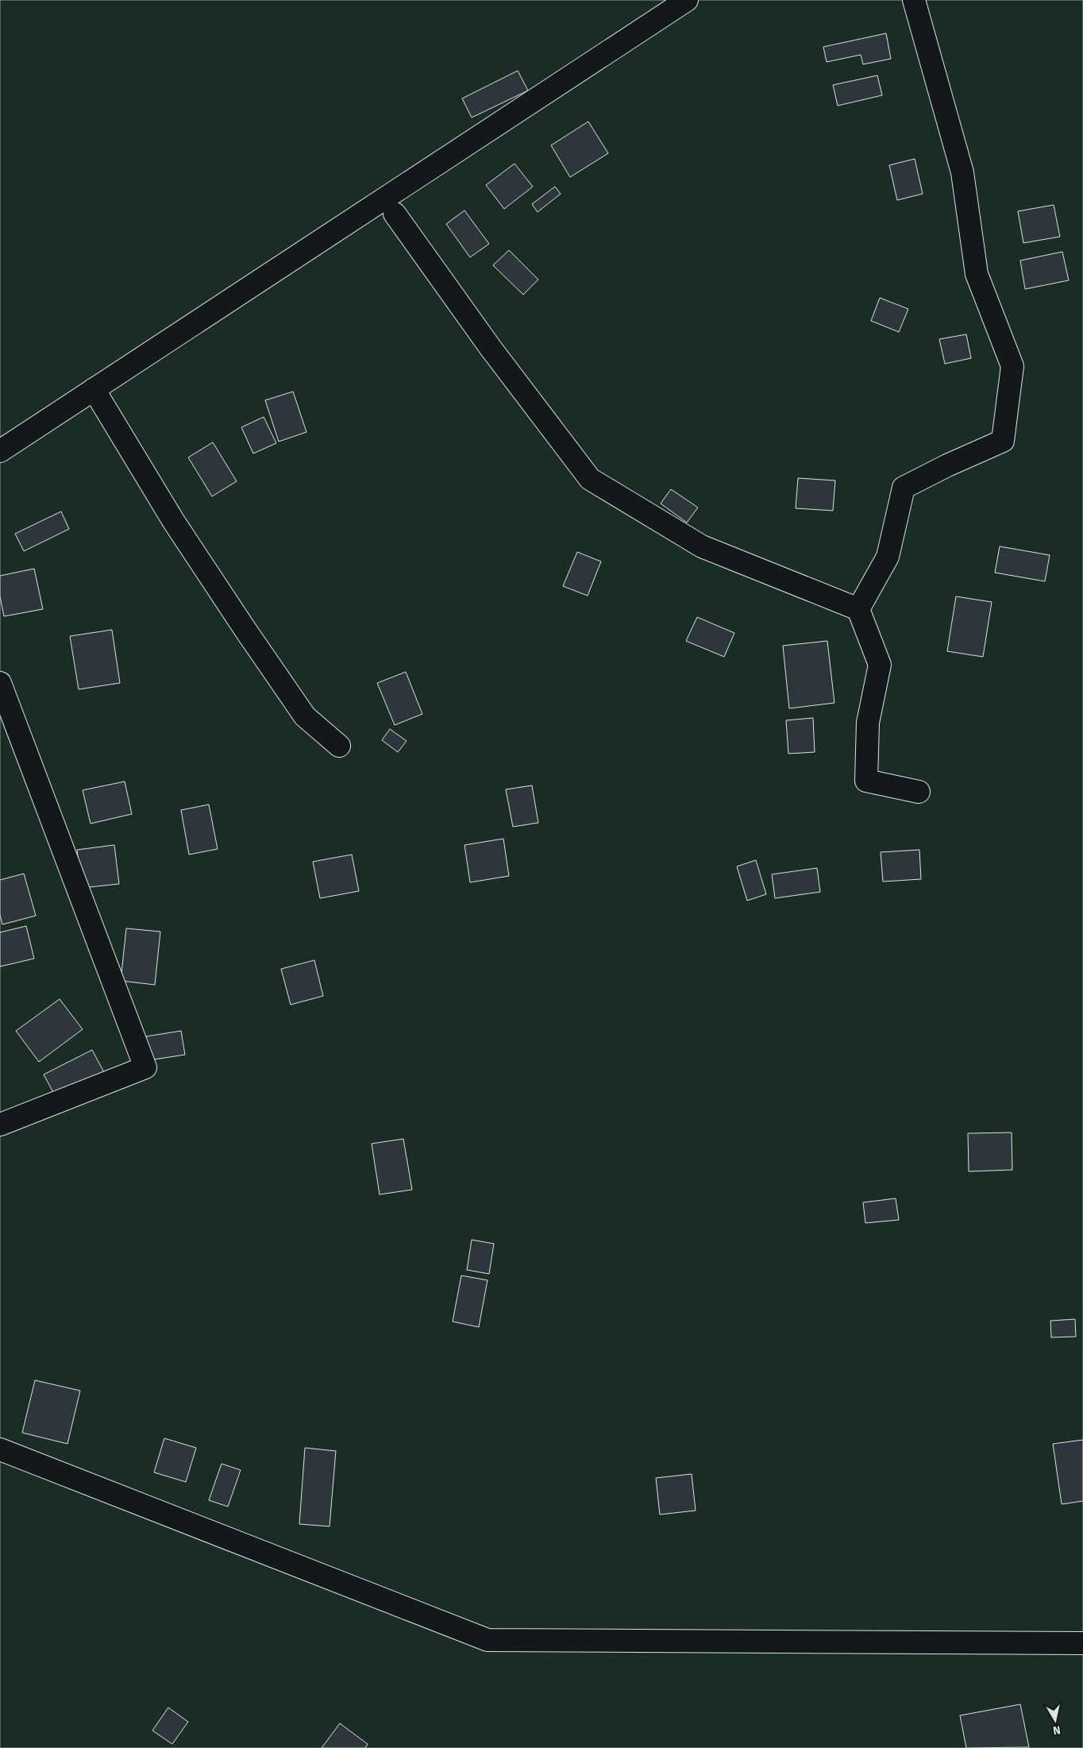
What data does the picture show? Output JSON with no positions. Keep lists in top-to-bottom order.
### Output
{
  "north": "bottom"
}
